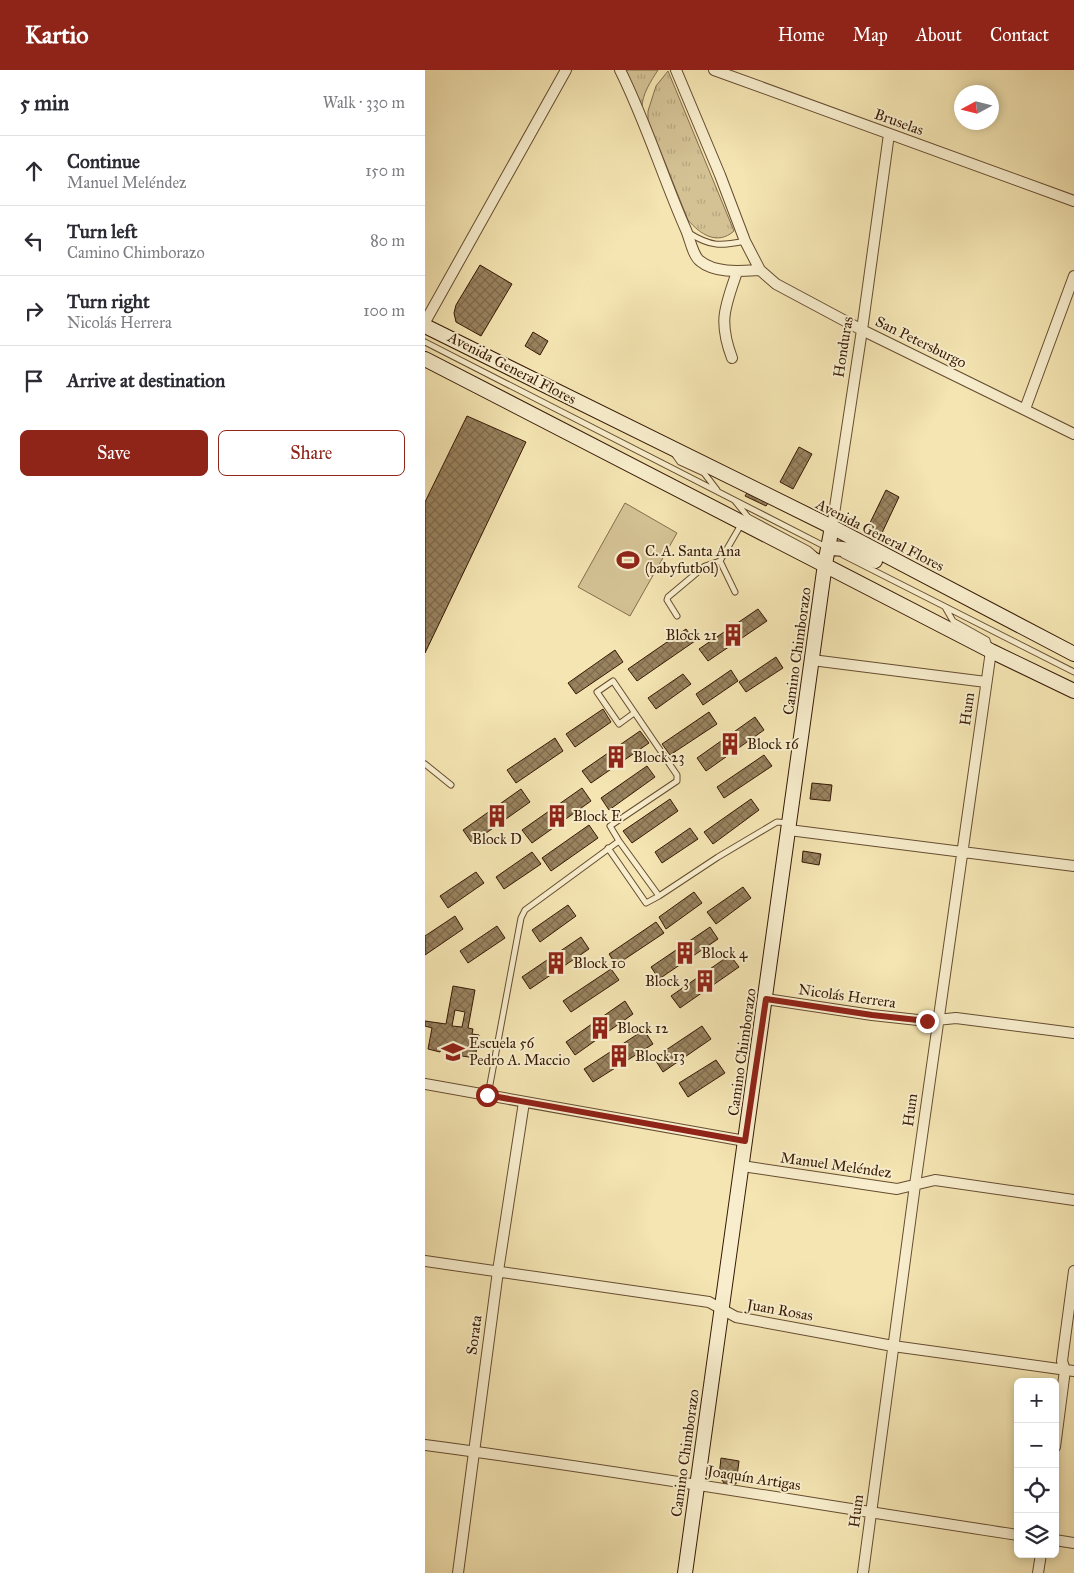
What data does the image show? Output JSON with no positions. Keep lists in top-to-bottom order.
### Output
{
  "streets": {
    "main road": ["Honduras", "Avenida General Flores", "Camino Chimborazo"],
    "street": [
      "Bruselas",
      "San Petersburgo",
      "Hum",
      "Nicolás Herrera",
      "Manuel Meléndez",
      "Juan Rosas",
      "Sorata",
      "Joaquín Artigas"
    ]
  },
  "crossings": [
    ["Bruselas", "Honduras"],
    ["San Petersburgo", "Honduras"],
    ["Honduras", "Avenida General Flores"],
    ["Honduras", "Camino Chimborazo"],
    ["Avenida General Flores", "Camino Chimborazo"],
    ["Avenida General Flores", "Hum"],
    ["Camino Chimborazo", "Nicolás Herrera"],
    ["Camino Chimborazo", "Manuel Meléndez"],
    ["Camino Chimborazo", "Juan Rosas"],
    ["Camino Chimborazo", "Joaquín Artigas"],
    ["Hum", "Nicolás Herrera"],
    ["Hum", "Manuel Meléndez"],
    ["Hum", "Juan Rosas"],
    ["Hum", "Joaquín Artigas"],
    ["Juan Rosas", "Sorata"],
    ["Sorata", "Joaquín Artigas"]
  ],
  "places": {
    "sports": ["C. A. Santa Ana (babyfutbol)"],
    "building": [
      "Block 21",
      "Block 16",
      "Block 23",
      "Block D",
      "Block E",
      "Block 4",
      "Block 10",
      "Block 3",
      "Block 12",
      "Block 13"
    ],
    "school or university": ["Escuela 56 Pedro A. Maccio"]
  },
  "north": "left",
  "page": {
    "header": "Kartio",
    "nav": [
      "Home",
      "Map",
      "About",
      "Contact"
    ],
    "heading": ["5 min", "Walk · 330 m"],
    "list": [
      ["Continue", "Manuel Meléndez", "150 m"],
      ["Turn left", "Camino Chimborazo", "80 m"],
      ["Turn right", "Nicolás Herrera", "100 m"],
      "Arrive at destination"
    ],
    "buttons": ["Save", "Share"],
    "map_buttons": ["+", "−"]
  }
}
